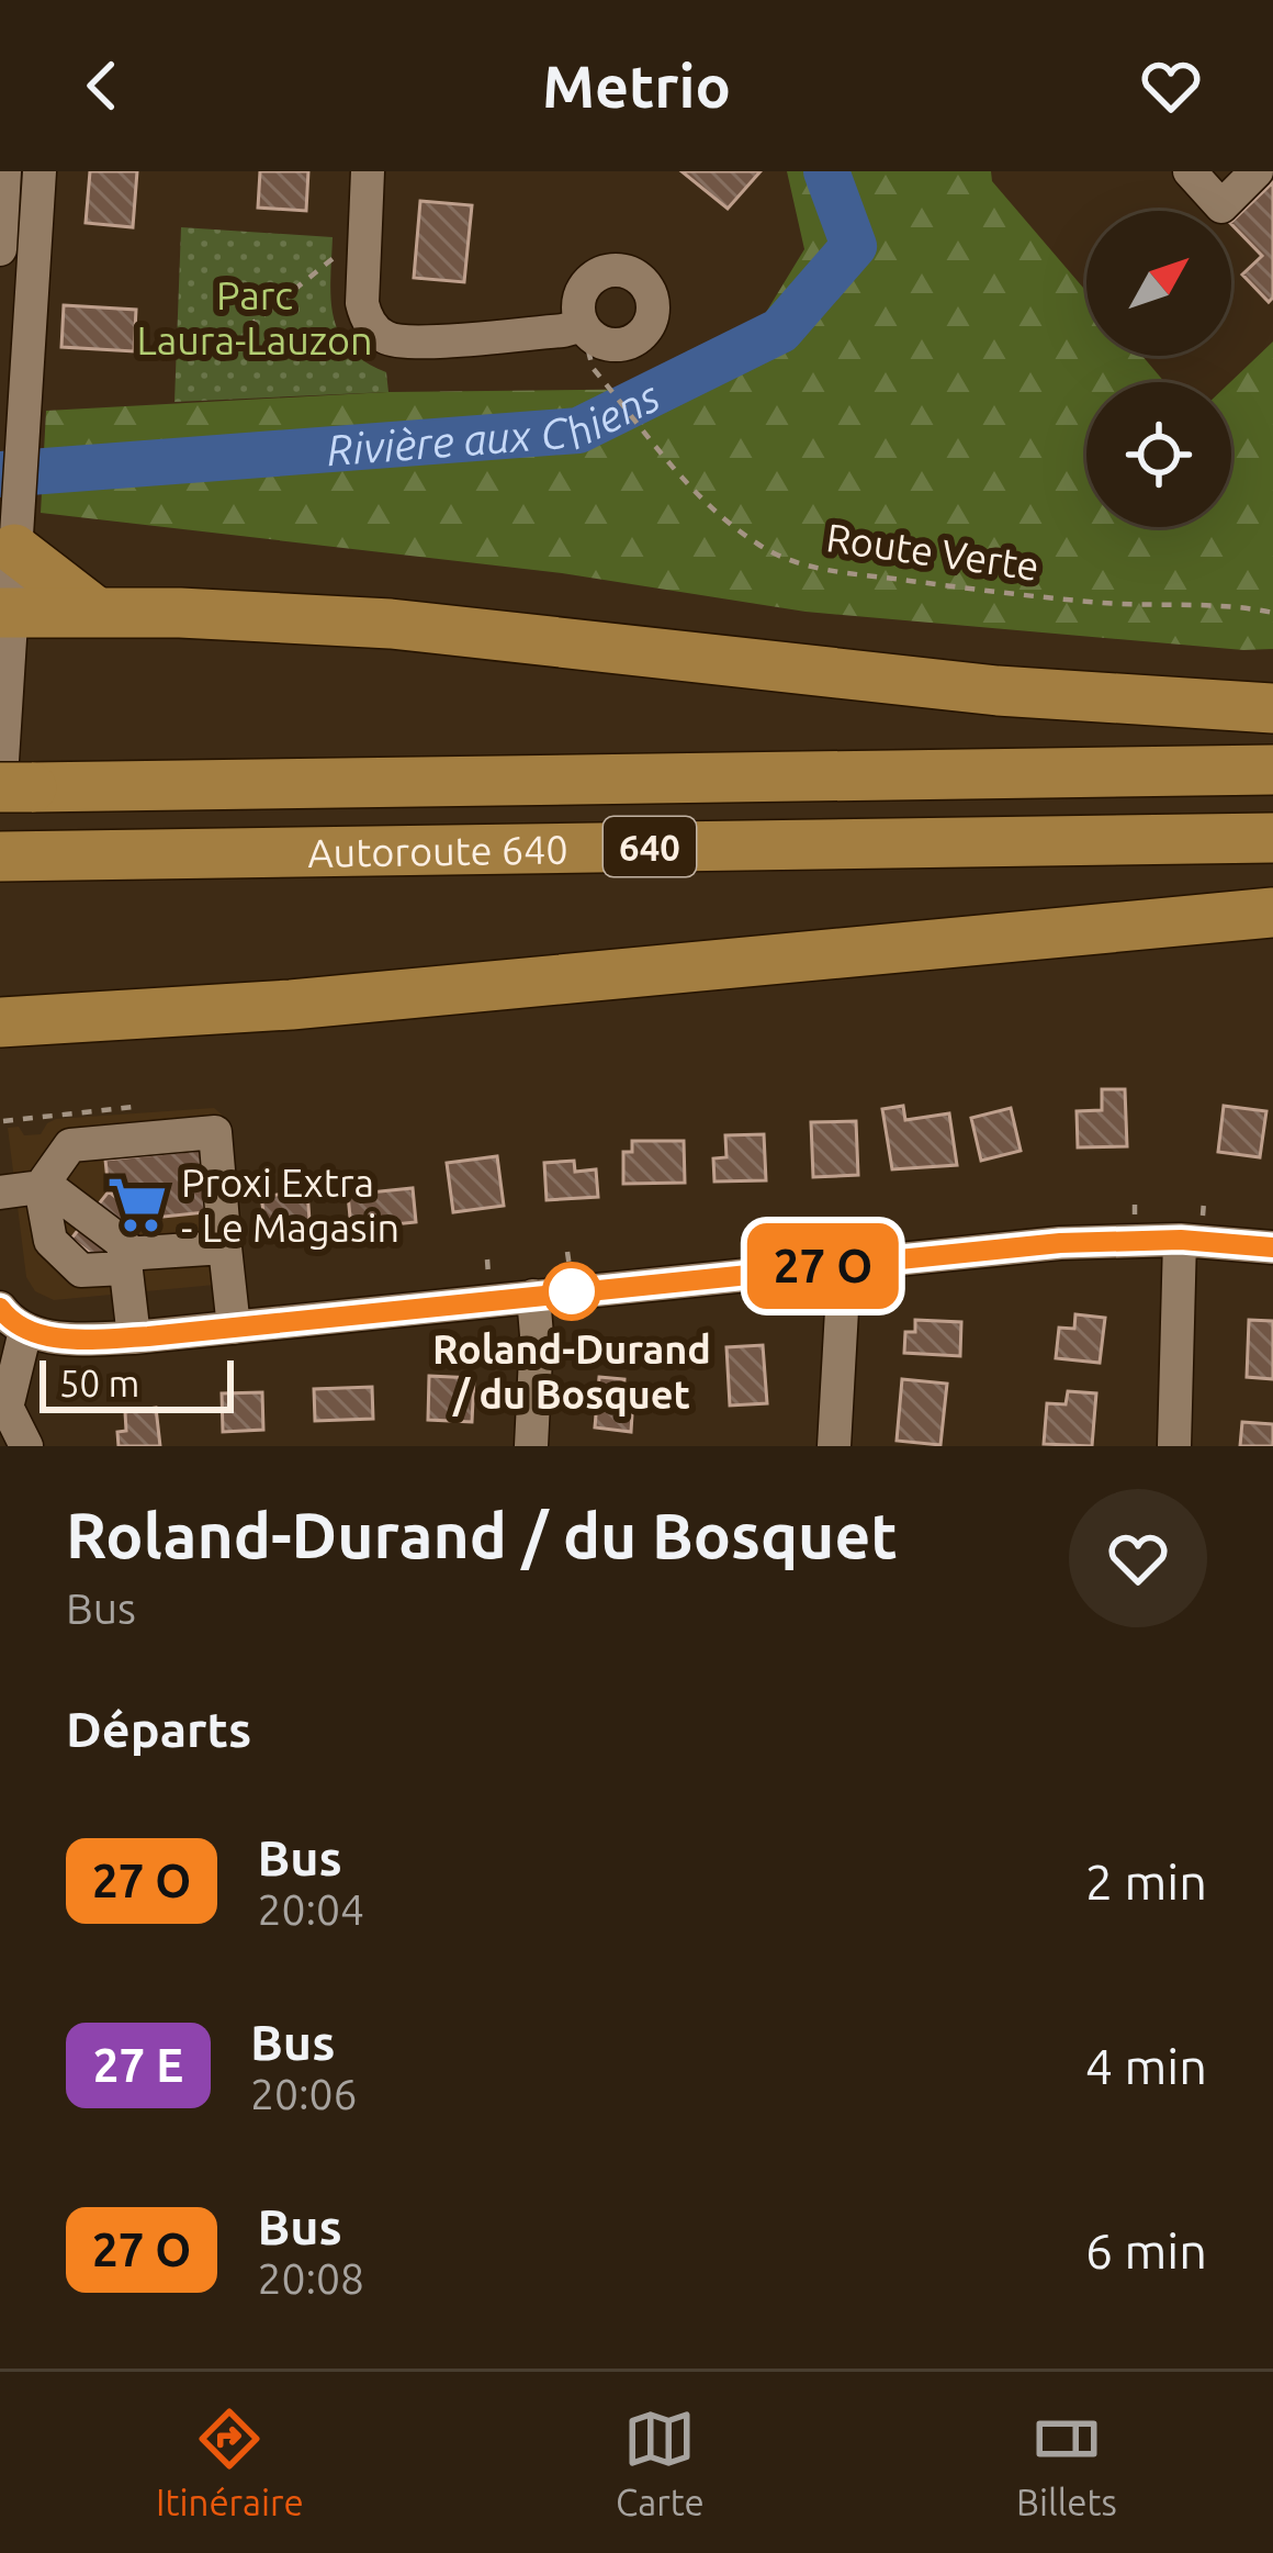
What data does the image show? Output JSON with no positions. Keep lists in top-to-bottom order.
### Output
{
  "streets": {
    "highway": ["640", "Autoroute 640"],
    "path": ["Route Verte"]
  },
  "water": ["Rivière aux Chiens"],
  "parks": ["Parc Laura-Lauzon"],
  "places": {
    "supermarket": ["Proxi Extra - Le Magasin"],
    "other": ["Roland-Durand / du Bosquet"]
  },
  "scale_bar": "50 m",
  "north": "top right",
  "page": {
    "header": "Metrio",
    "on_map": "27 O",
    "scale": "50 m",
    "heading": [
      ["Roland-Durand / du Bosquet", "Bus"],
      "Départs"
    ],
    "list": [
      {
        "mark": "27 O",
        "name": "Bus",
        "note": "20:04",
        "value": "2 min"
      },
      {
        "mark": "27 E",
        "name": "Bus",
        "note": "20:06",
        "value": "4 min"
      },
      {
        "mark": "27 O",
        "name": "Bus",
        "note": "20:08",
        "value": "6 min"
      }
    ],
    "tabs": ["Itinéraire", "Carte", "Billets"]
  }
}
